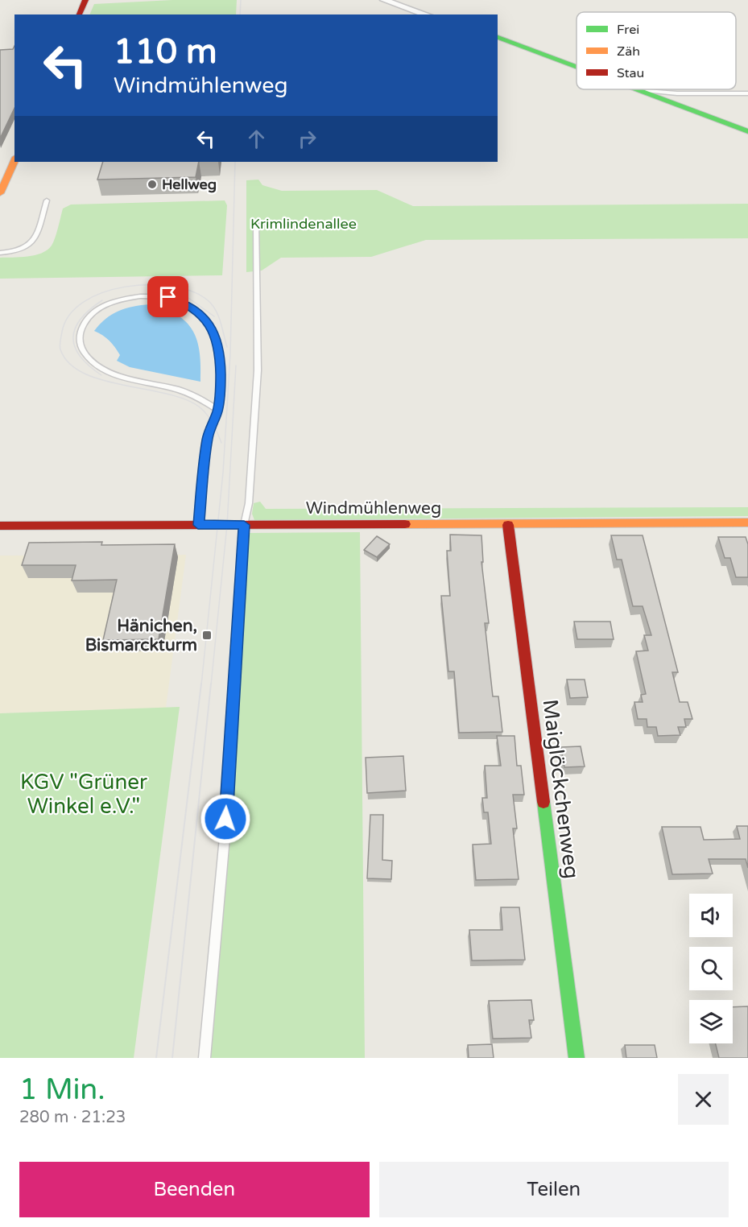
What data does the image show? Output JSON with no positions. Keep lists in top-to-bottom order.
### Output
{
  "streets": {
    "street": ["Windmühlenweg", "Maiglöckchenweg"]
  },
  "crossings": [
    ["Windmühlenweg", "Maiglöckchenweg"]
  ],
  "parks": ["Krimlindenallee", "KGV \"Grüner Winkel e.V.\""],
  "places": {
    "other": ["Hellweg"],
    "transit": ["Hänichen, Bismarckturm"]
  },
  "legend": ["Frei", "Zäh", "Stau"],
  "page": {
    "turn": ["110 m", "Windmühlenweg"],
    "heading": ["1 Min.", "280 m · 21:23"],
    "buttons": ["Beenden", "Teilen"]
  }
}
